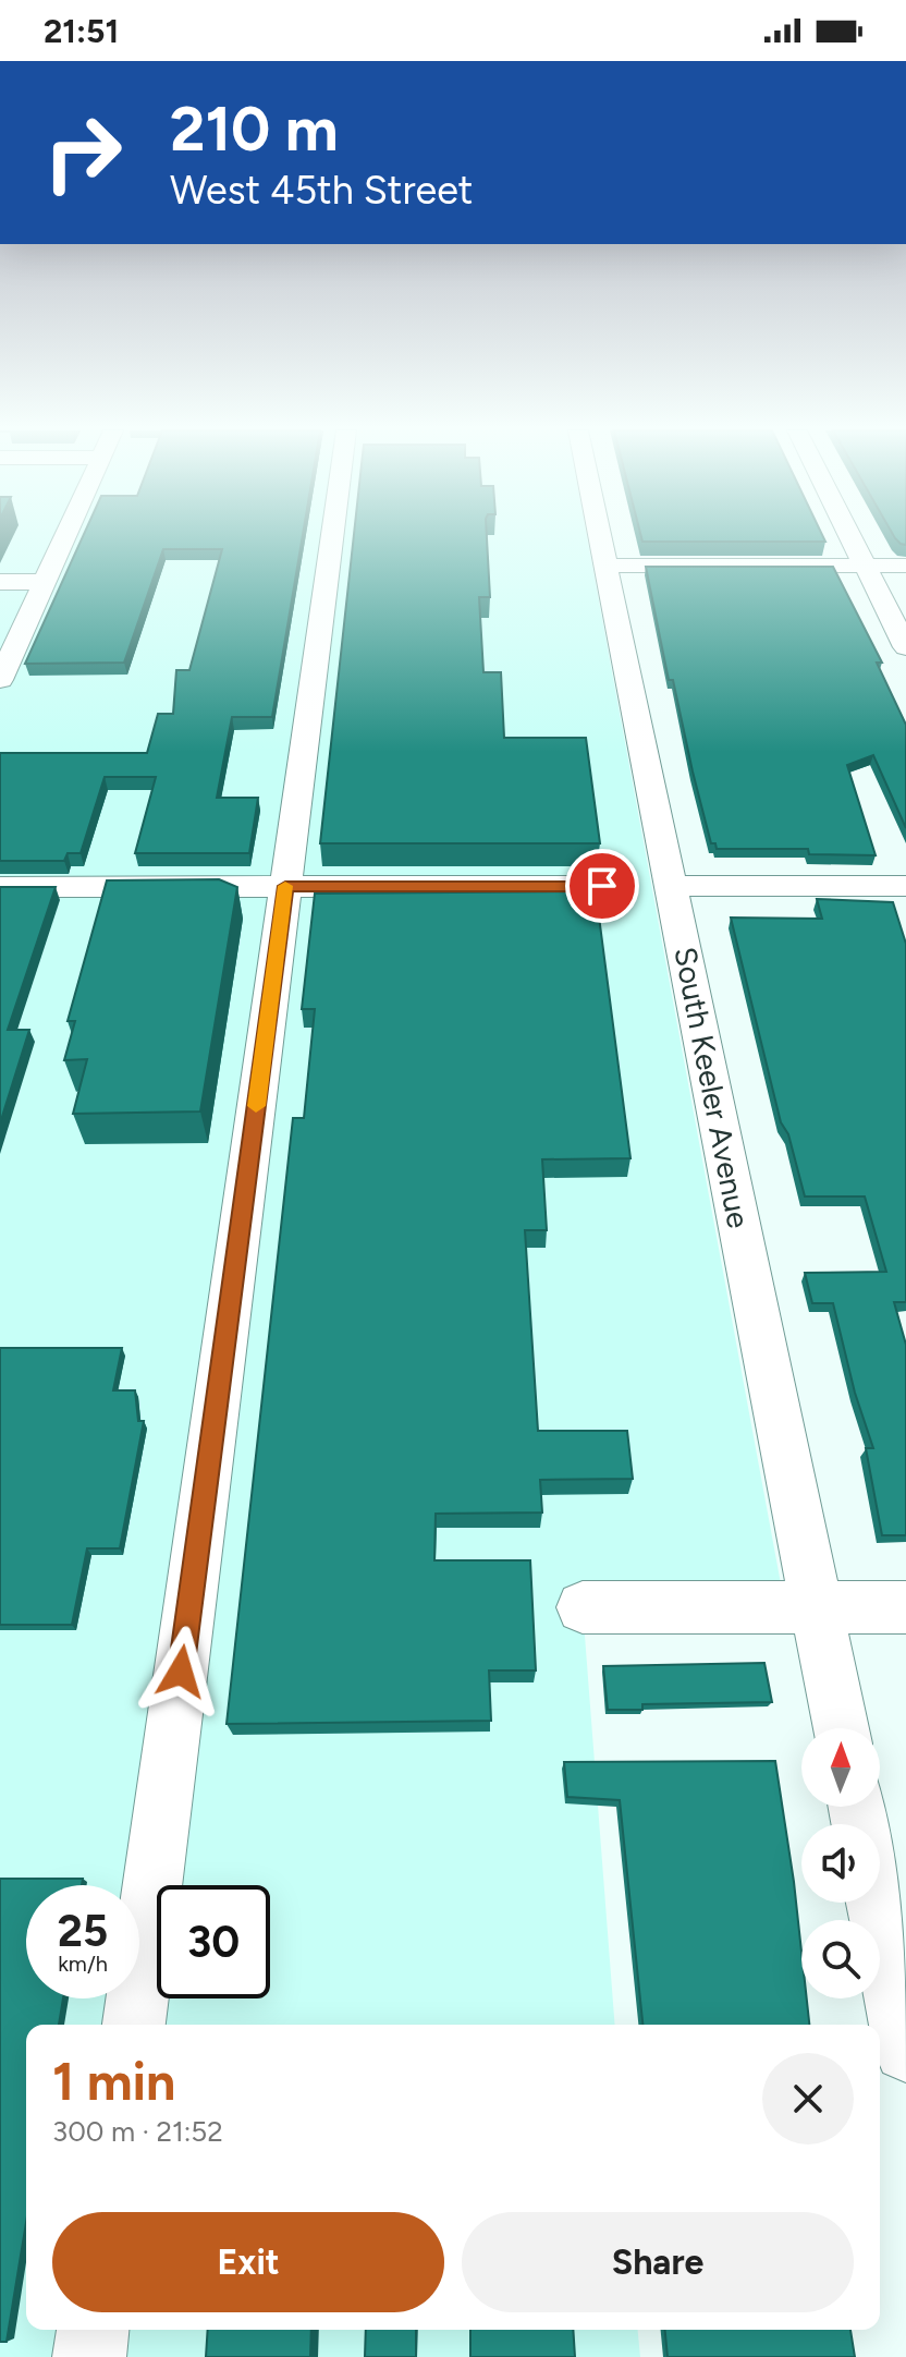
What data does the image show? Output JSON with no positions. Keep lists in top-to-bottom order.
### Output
{
  "streets": {
    "street": ["South Keeler Avenue"]
  },
  "north": "top",
  "page": {
    "status": "21:51",
    "turn": ["210 m", "West 45th Street"],
    "speed": "25 km/h",
    "limit": "30",
    "heading": ["1 min", "300 m · 21:52"],
    "buttons": ["Exit", "Share"]
  }
}
